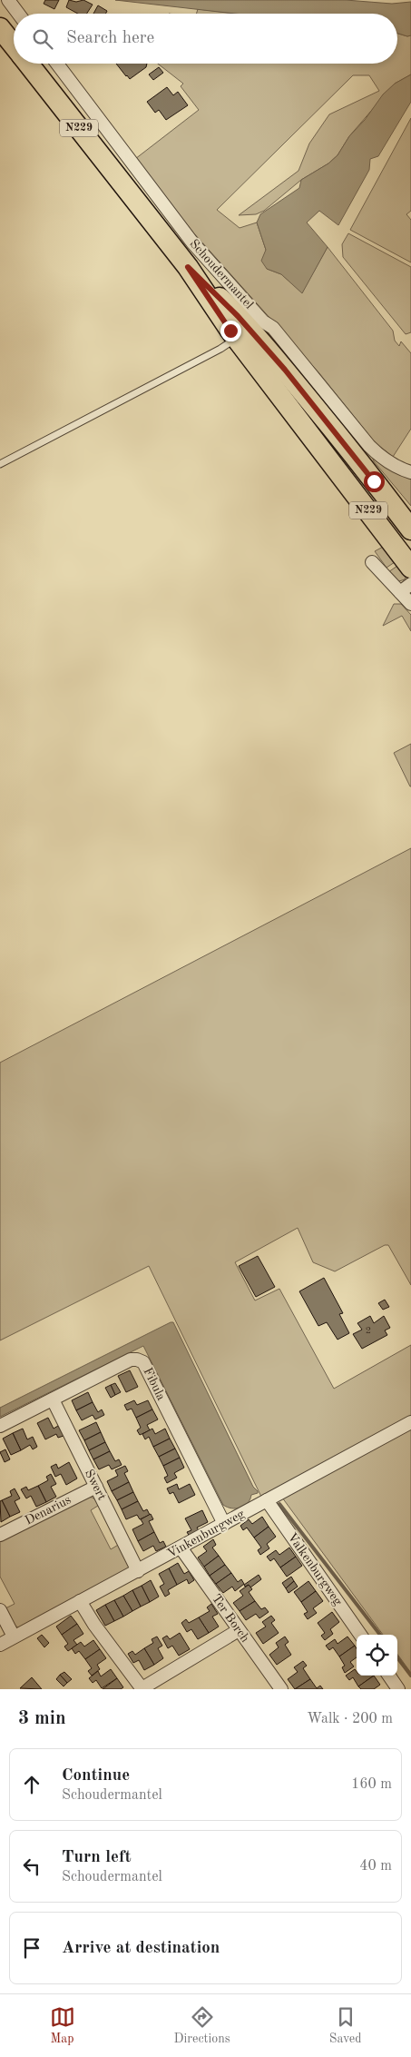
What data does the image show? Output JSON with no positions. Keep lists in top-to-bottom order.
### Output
{
  "streets": {
    "main road": ["N229", "Schoudermantel"],
    "street": [
      "Fibula",
      "Swert",
      "Denarius",
      "Vinkenburgweg",
      "Valkenburgweg",
      "Ter Borch"
    ]
  },
  "crossings": [
    ["Fibula", "Swert"],
    ["Fibula", "Vinkenburgweg"],
    ["Swert", "Denarius"],
    ["Swert", "Vinkenburgweg"],
    ["Vinkenburgweg", "Valkenburgweg"],
    ["Vinkenburgweg", "Ter Borch"]
  ],
  "house_numbers": ["2"],
  "page": {
    "search": "Search here",
    "heading": ["3 min", "Walk · 200 m"],
    "list": [
      ["Continue", "Schoudermantel", "160 m"],
      ["Turn left", "Schoudermantel", "40 m"],
      "Arrive at destination"
    ],
    "nav": ["Map", "Directions", "Saved"]
  }
}
